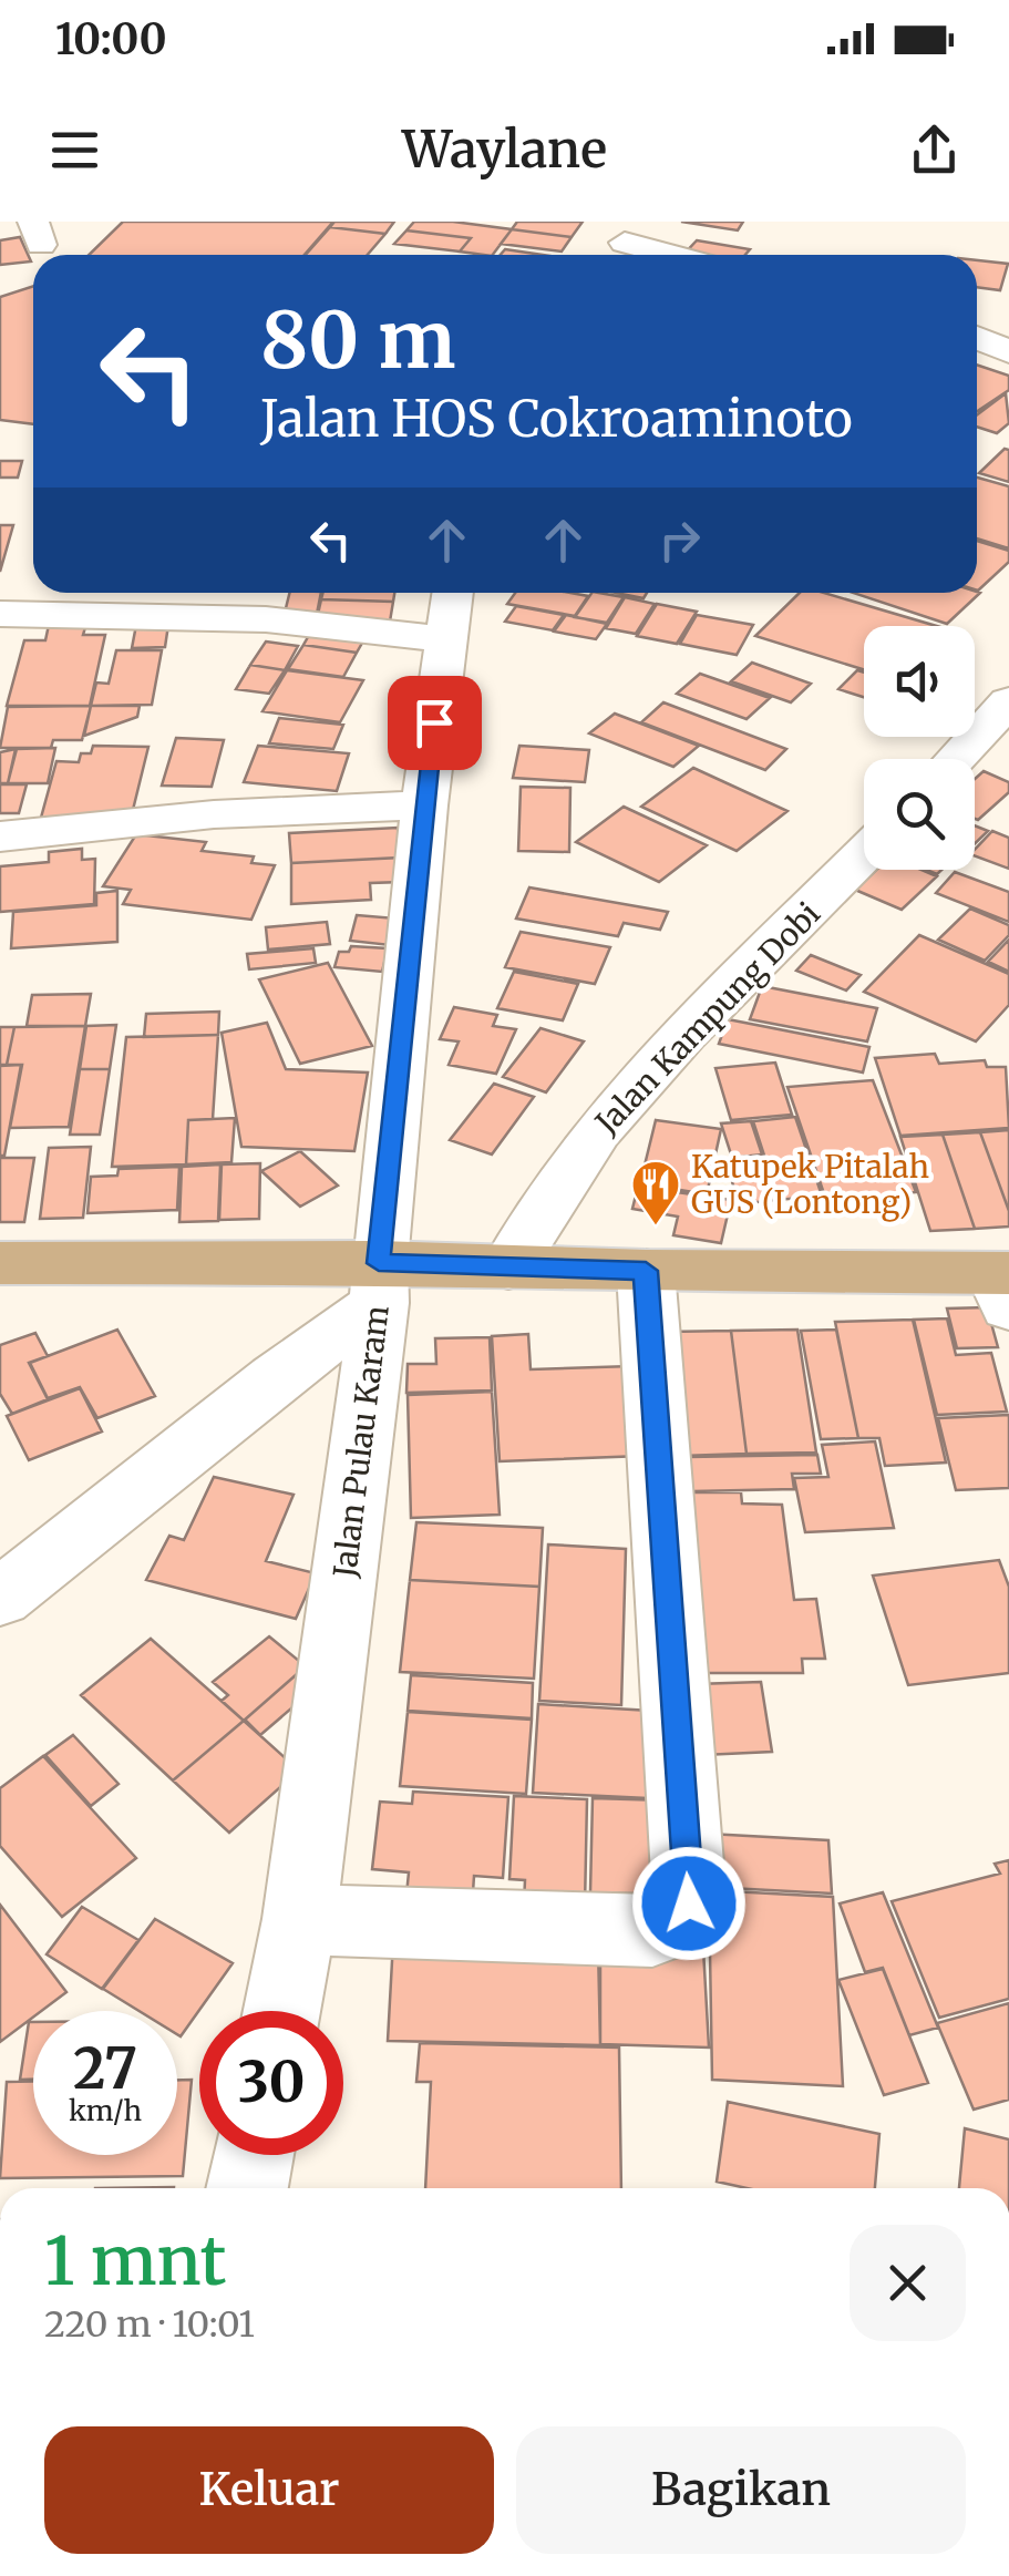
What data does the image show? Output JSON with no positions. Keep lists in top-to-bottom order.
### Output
{
  "streets": {
    "street": ["Jalan Kampung Dobi", "Jalan Pulau Karam"]
  },
  "places": {
    "restaurant": ["Katupek Pitalah GUS (Lontong)"]
  },
  "page": {
    "status": "10:00",
    "header": "Waylane",
    "turn": ["80 m", "Jalan HOS Cokroaminoto"],
    "speed": "27 km/h",
    "limit": "30",
    "heading": ["1 mnt", "220 m · 10:01"],
    "buttons": ["Keluar", "Bagikan"]
  }
}
